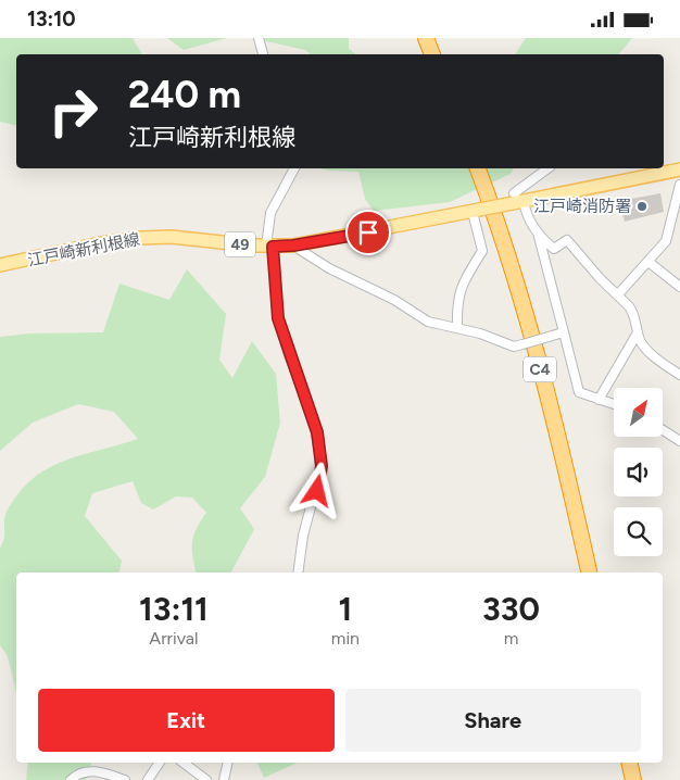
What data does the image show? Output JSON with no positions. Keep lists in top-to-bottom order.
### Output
{
  "streets": {
    "highway": ["C4"],
    "main road": ["49", "江戸崎新利根線"]
  },
  "places": ["江戸崎消防署"],
  "north": "top right",
  "page": {
    "status": "13:10",
    "turn": ["240 m", "江戸崎新利根線"],
    "eta": [
      "13:11",
      "Arrival",
      "1",
      "min",
      "330",
      "m"
    ],
    "buttons": ["Exit", "Share"]
  }
}
